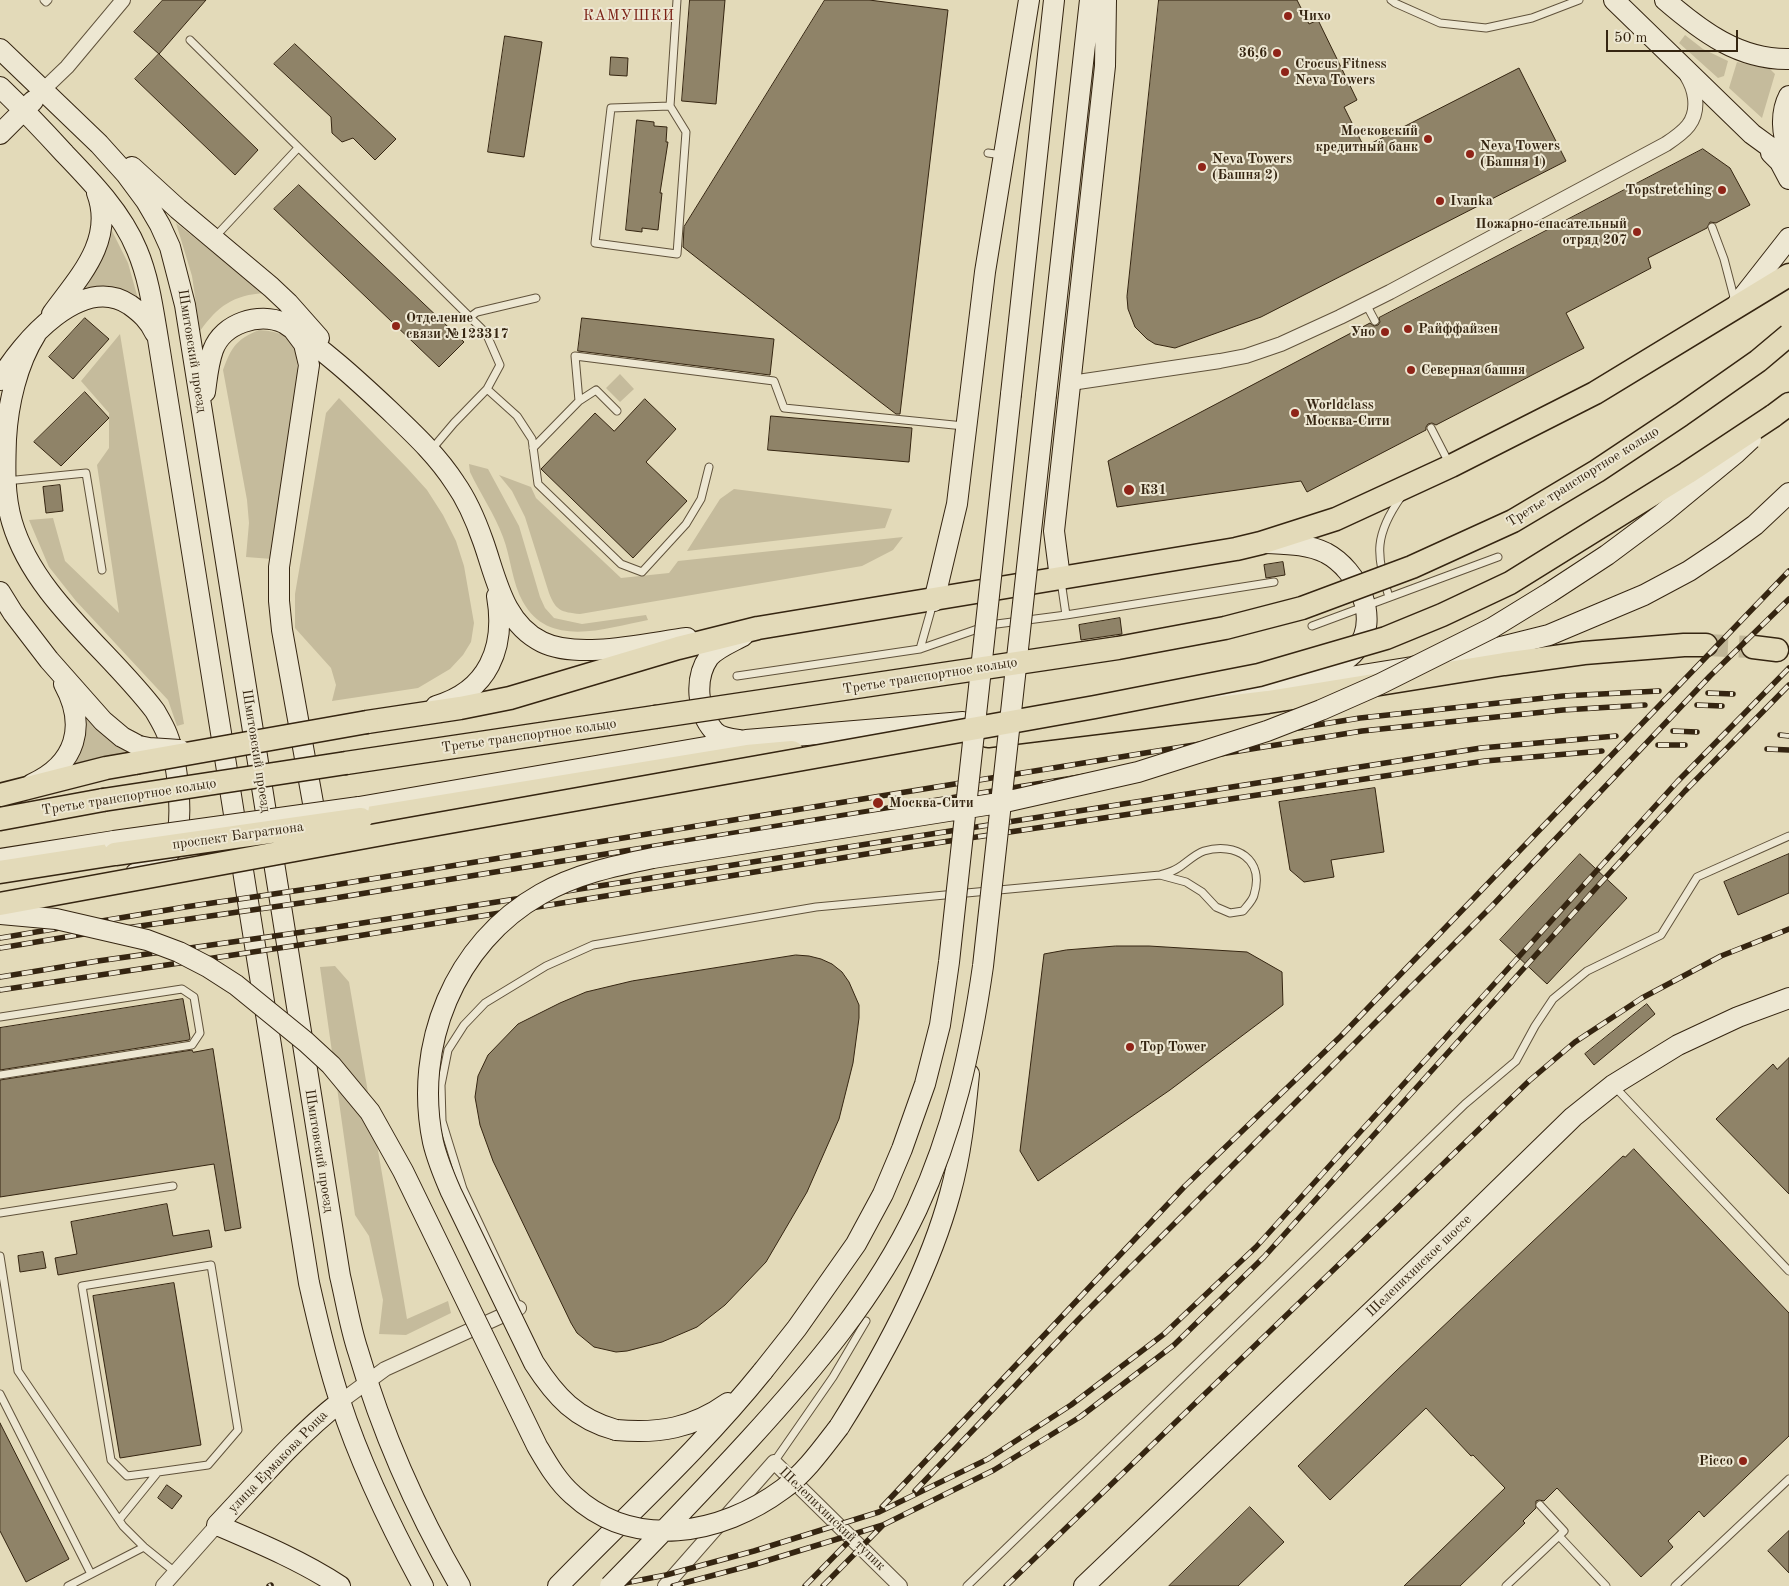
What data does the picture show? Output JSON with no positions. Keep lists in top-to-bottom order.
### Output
{
  "streets": {
    "main road": [
      "Шмитовский проезд",
      "Третье транспортное кольцо",
      "проспект Багратиона",
      "Шелепихинское шоссе",
      "улица Ермакова Роща"
    ],
    "street": ["Шелепихинский тупик"]
  },
  "crossings": [
    ["Шмитовский проезд", "улица Ермакова Роща"]
  ],
  "districts": ["КАМУШКИ"],
  "places": [
    "Чихо",
    "36,6",
    "Crocus Fitness Neva Towers",
    "Московский кредитный банк",
    "Neva Towers (Башня 1)",
    "Neva Towers (Башня 2)",
    "Topstretching",
    "Ivanka",
    "Пожарно-спасательный отряд 207",
    "Отделение связи №123317",
    "Райффайзен",
    "Уно",
    "Северная башня",
    "Worldclass Москва-Сити",
    "К31",
    "Москва-Сити",
    "Top Tower",
    "Picco"
  ],
  "scale_bar": "50 m"
}
